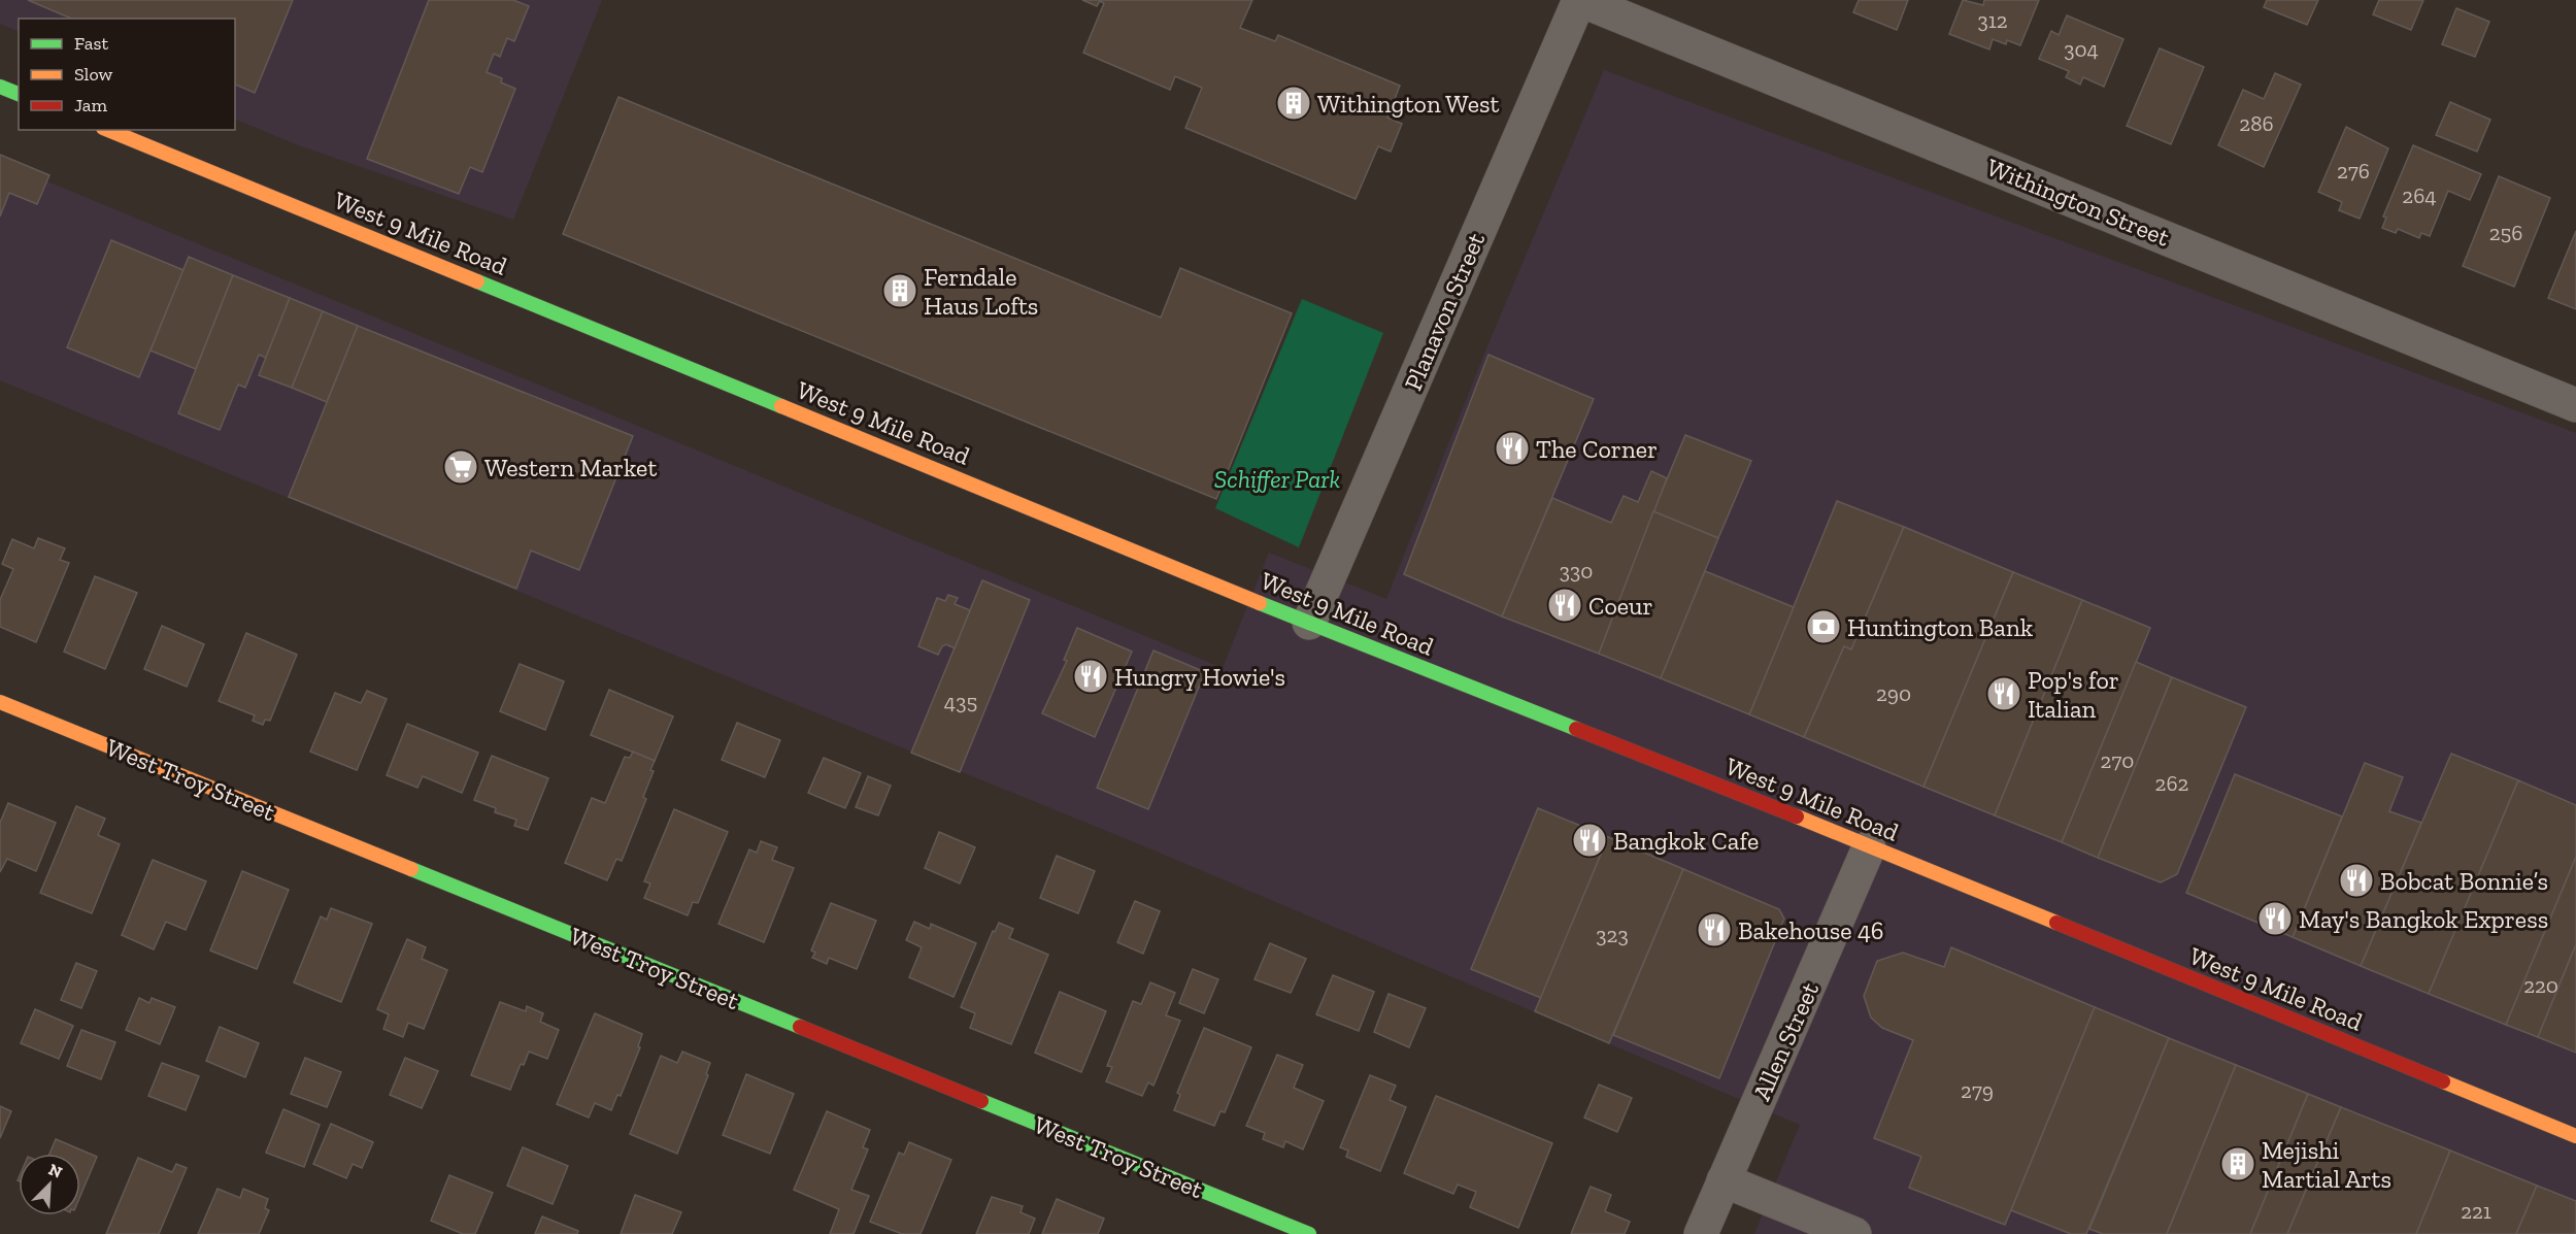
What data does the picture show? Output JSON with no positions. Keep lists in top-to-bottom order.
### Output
{
  "streets": {
    "main road": ["West 9 Mile Road", "West Troy Street"],
    "street": ["Withington Street", "Planavon Street", "Allen Street"]
  },
  "crossings": [
    ["Withington Street", "Planavon Street"],
    ["West 9 Mile Road", "Planavon Street"],
    ["West 9 Mile Road", "Allen Street"]
  ],
  "parks": ["Schiffer Park"],
  "places": {
    "building": ["Withington West", "Ferndale Haus Lofts", "Mejishi Martial Arts"],
    "restaurant": [
      "The Corner",
      "Coeur",
      "Hungry Howie's",
      "Pop's for Italian",
      "Bangkok Cafe",
      "Bobcat Bonnie’s",
      "May's Bangkok Express",
      "Bakehouse 46"
    ],
    "supermarket": ["Western Market"],
    "bank": ["Huntington Bank"]
  },
  "house_numbers": [
    "312",
    "304",
    "286",
    "276",
    "264",
    "256",
    "330",
    "290",
    "435",
    "270",
    "262",
    "323",
    "220",
    "279",
    "221"
  ],
  "legend": ["Fast", "Slow", "Jam"],
  "north": "top right"
}
